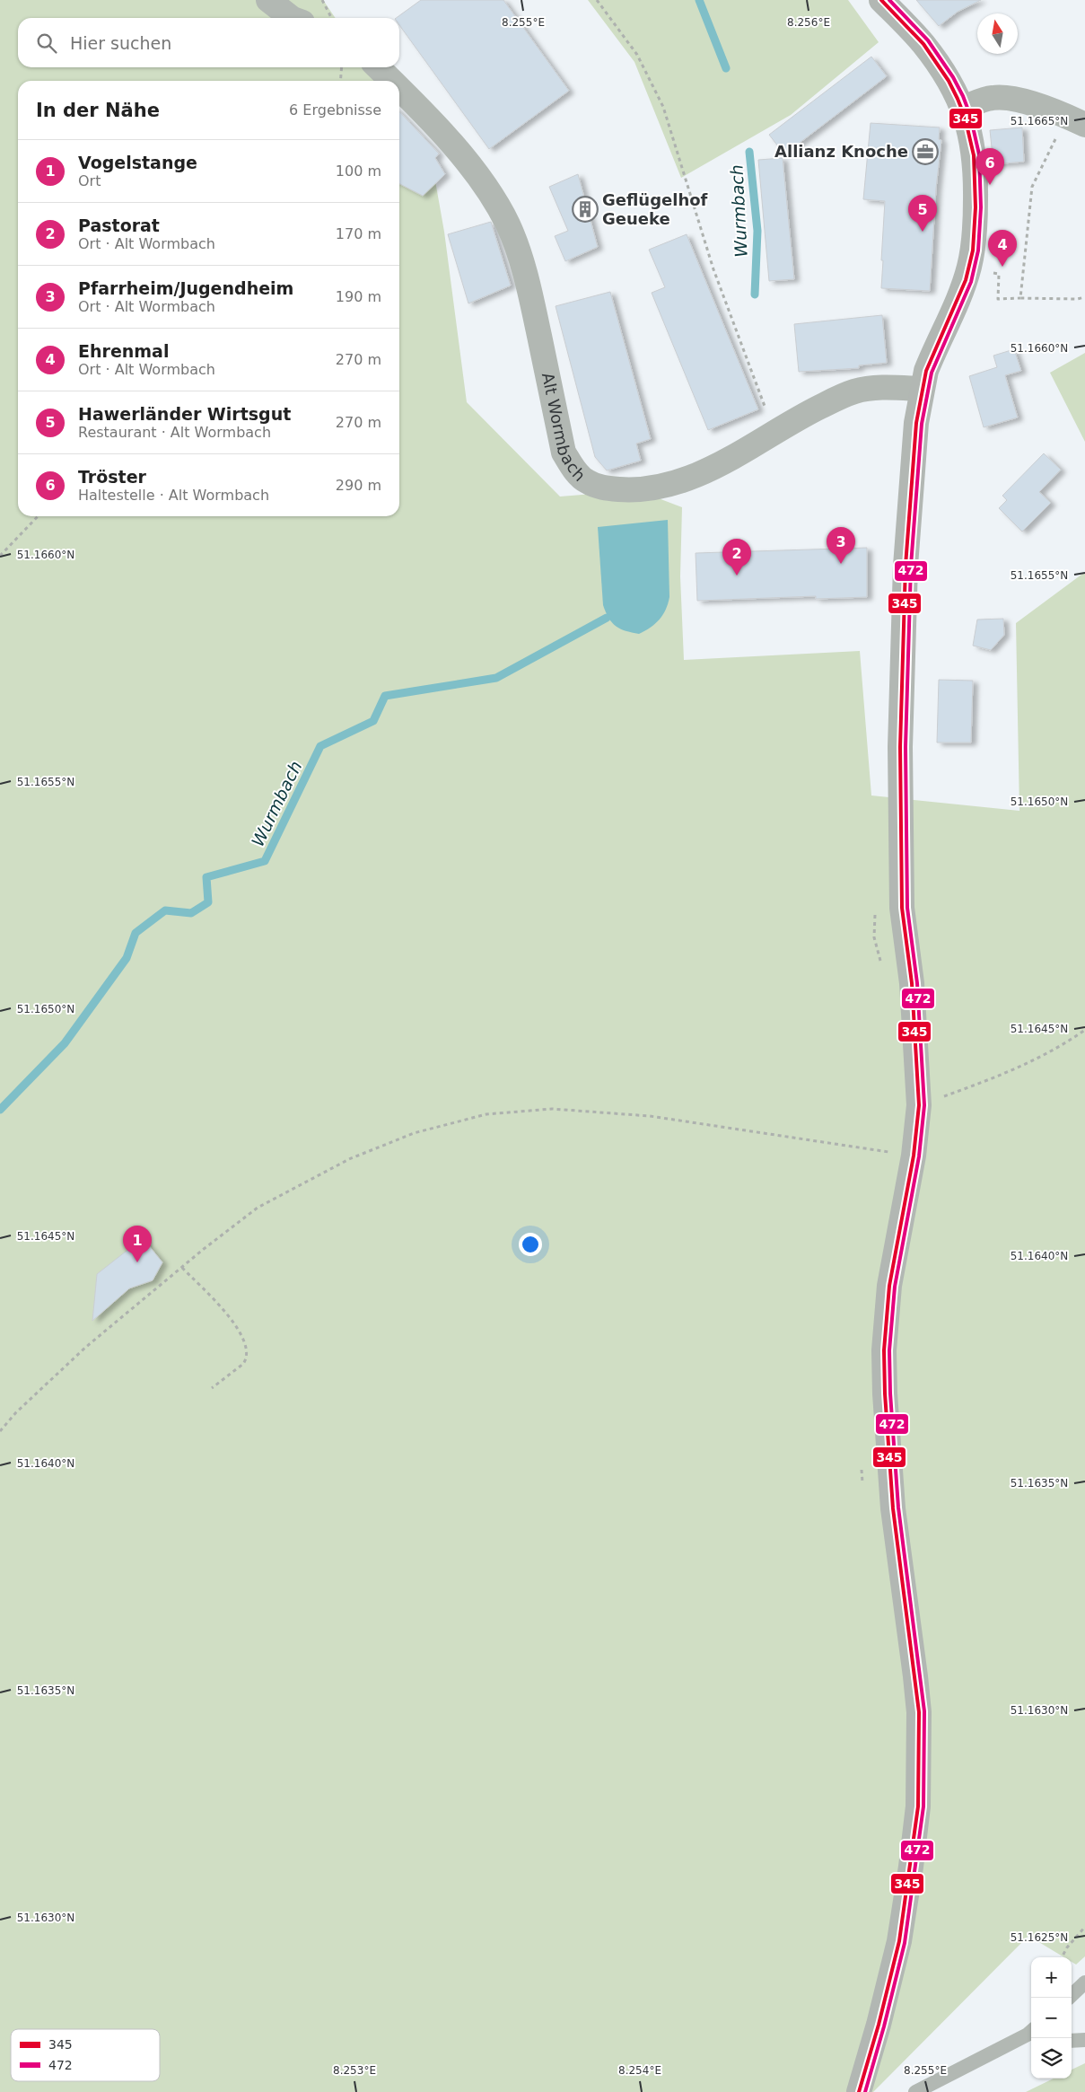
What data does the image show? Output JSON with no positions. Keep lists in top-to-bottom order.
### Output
{
  "streets": {
    "street": ["Alt Wormbach"]
  },
  "water": ["Wurmbach"],
  "places": {
    "office": ["Allianz Knoche"],
    "building": ["Geflügelhof Geueke"]
  },
  "lines": ["transit line 345", "transit line 472"],
  "legend": ["345", "472"],
  "north": "top",
  "page": {
    "search": "Hier suchen",
    "heading": ["In der Nähe", "6 Ergebnisse"],
    "list": [
      {
        "mark": "1",
        "name": "Vogelstange",
        "note": "Ort",
        "value": "100 m"
      },
      {
        "mark": "2",
        "name": "Pastorat",
        "note": "Ort · Alt Wormbach",
        "value": "170 m"
      },
      {
        "mark": "3",
        "name": "Pfarrheim/Jugendheim",
        "note": "Ort · Alt Wormbach",
        "value": "190 m"
      },
      {
        "mark": "4",
        "name": "Ehrenmal",
        "note": "Ort · Alt Wormbach",
        "value": "270 m"
      },
      {
        "mark": "5",
        "name": "Hawerländer Wirtsgut",
        "note": "Restaurant · Alt Wormbach",
        "value": "270 m"
      },
      {
        "mark": "6",
        "name": "Tröster",
        "note": "Haltestelle · Alt Wormbach",
        "value": "290 m"
      }
    ],
    "pins": [
      "6",
      "5",
      "4",
      "3",
      "2",
      "1"
    ],
    "map_buttons": ["+", "−"]
  },
  "coordinates": [
    "8.255°E",
    "8.256°E",
    "51.1665°N",
    "51.1660°N",
    "51.1655°N",
    "51.1650°N",
    "51.1645°N",
    "51.1640°N",
    "51.1635°N",
    "51.1630°N",
    "51.1625°N",
    "8.253°E",
    "8.254°E"
  ]
}
